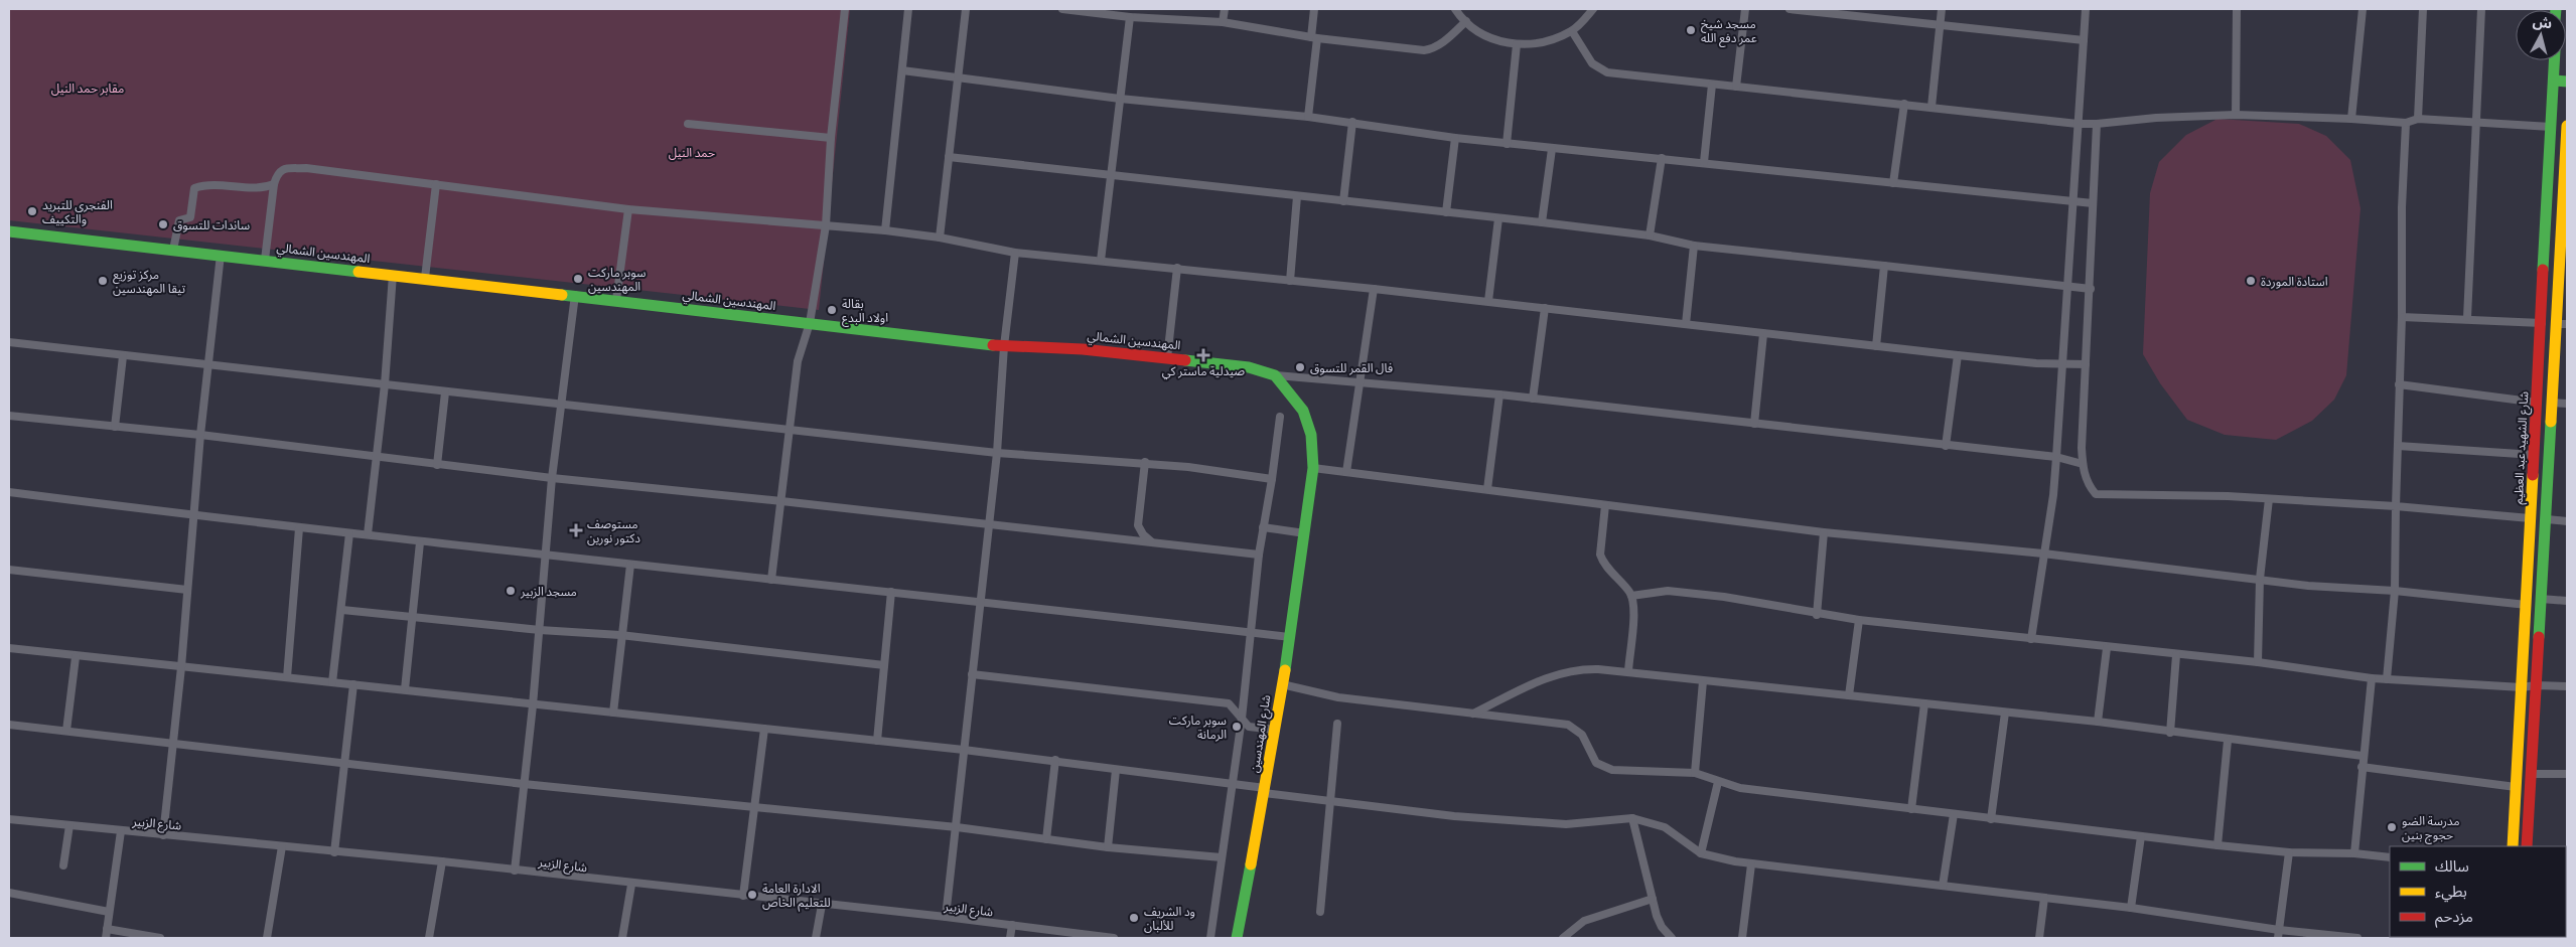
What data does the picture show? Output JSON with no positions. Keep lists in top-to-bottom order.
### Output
{
  "streets": {
    "main road": ["المهندسين الشمالي", "شارع الشهيد عبد العظيم", "شارع المهندسين"],
    "street": ["شارع الزبير"]
  },
  "parks": ["مقابر حمد النيل", "حمد النيل"],
  "places": {
    "other": [
      "مسجد شيخ عمر دفع الله",
      "الفنجري للتبريد والتكييف",
      "ساندات للتسوق",
      "سوبر ماركت المهندسين",
      "مركز توزيع تيقا المهندسين",
      "استادة الموردة",
      "بقالة اولاد البدع",
      "فال القمر للتسوق",
      "مسجد الزبير",
      "سوبر ماركت الرمانة",
      "مدرسة الضو حجوج بنين",
      "الادارة العامة للتعليم الخاص",
      "ود الشريف للألبان"
    ],
    "health": ["صيدلية ماستر كي", "مستوصف دكتور نورين"]
  },
  "legend": ["سالك", "بطيء", "مزدحم"],
  "north": "top"
}
